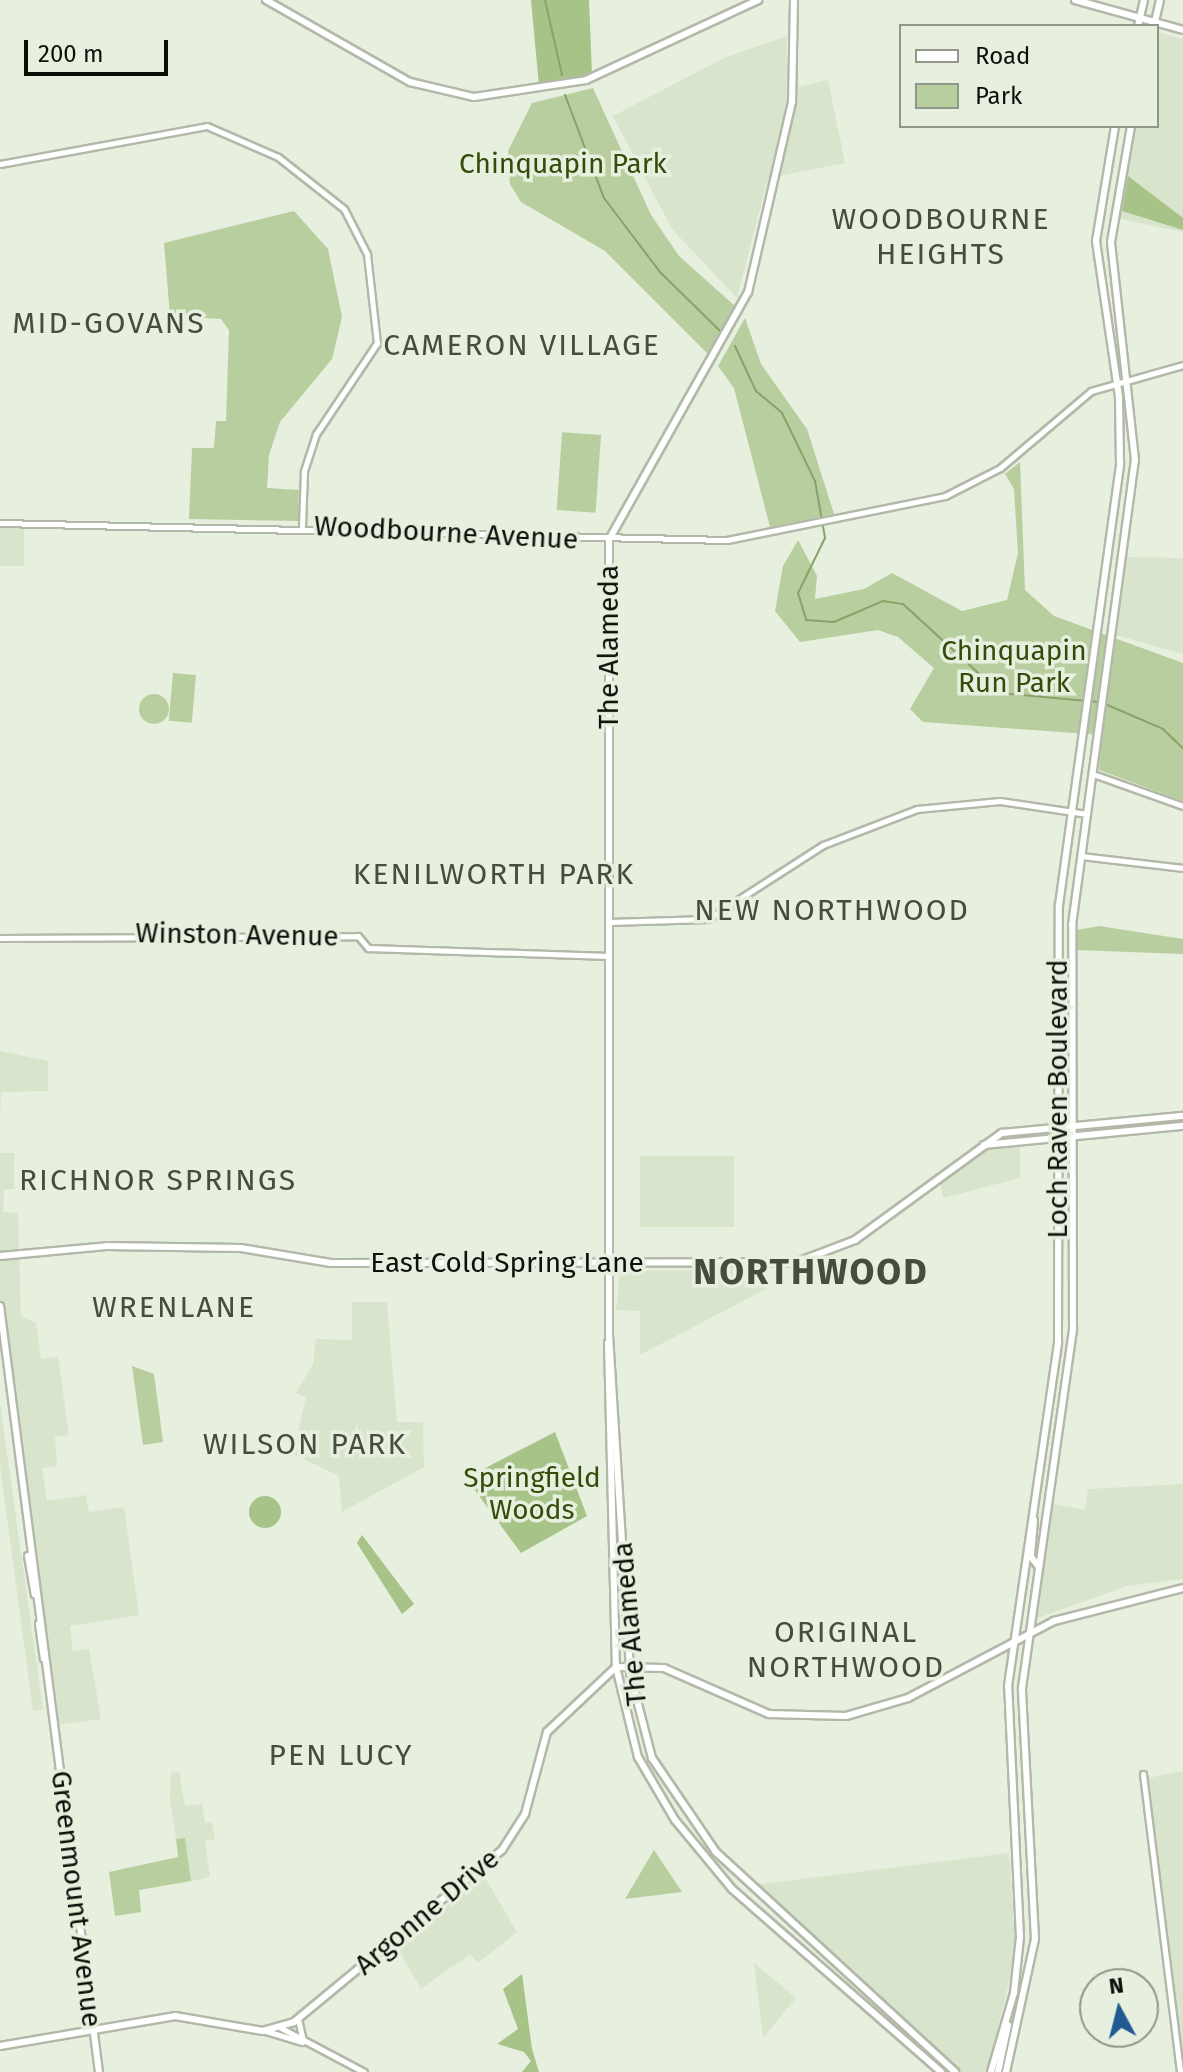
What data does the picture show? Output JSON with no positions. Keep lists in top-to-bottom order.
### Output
{
  "streets": {
    "main road": [
      "The Alameda",
      "Loch Raven Boulevard",
      "East Cold Spring Lane",
      "Greenmount Avenue",
      "Argonne Drive"
    ],
    "street": ["Woodbourne Avenue", "Winston Avenue"]
  },
  "crossings": [
    ["Woodbourne Avenue", "The Alameda"],
    ["Woodbourne Avenue", "Loch Raven Boulevard"],
    ["The Alameda", "Winston Avenue"],
    ["The Alameda", "East Cold Spring Lane"],
    ["The Alameda", "Argonne Drive"],
    ["Loch Raven Boulevard", "East Cold Spring Lane"],
    ["Loch Raven Boulevard", "Argonne Drive"]
  ],
  "districts": [
    "WOODBOURNE HEIGHTS",
    "MID-GOVANS",
    "CAMERON VILLAGE",
    "KENILWORTH PARK",
    "NEW NORTHWOOD",
    "RICHNOR SPRINGS",
    "NORTHWOOD",
    "WRENLANE",
    "WILSON PARK",
    "ORIGINAL NORTHWOOD",
    "PEN LUCY"
  ],
  "parks": ["Chinquapin Park", "Chinquapin Run Park", "Springfield Woods"],
  "legend": ["Road", "Park"],
  "scale_bar": "200 m",
  "north": "top"
}
